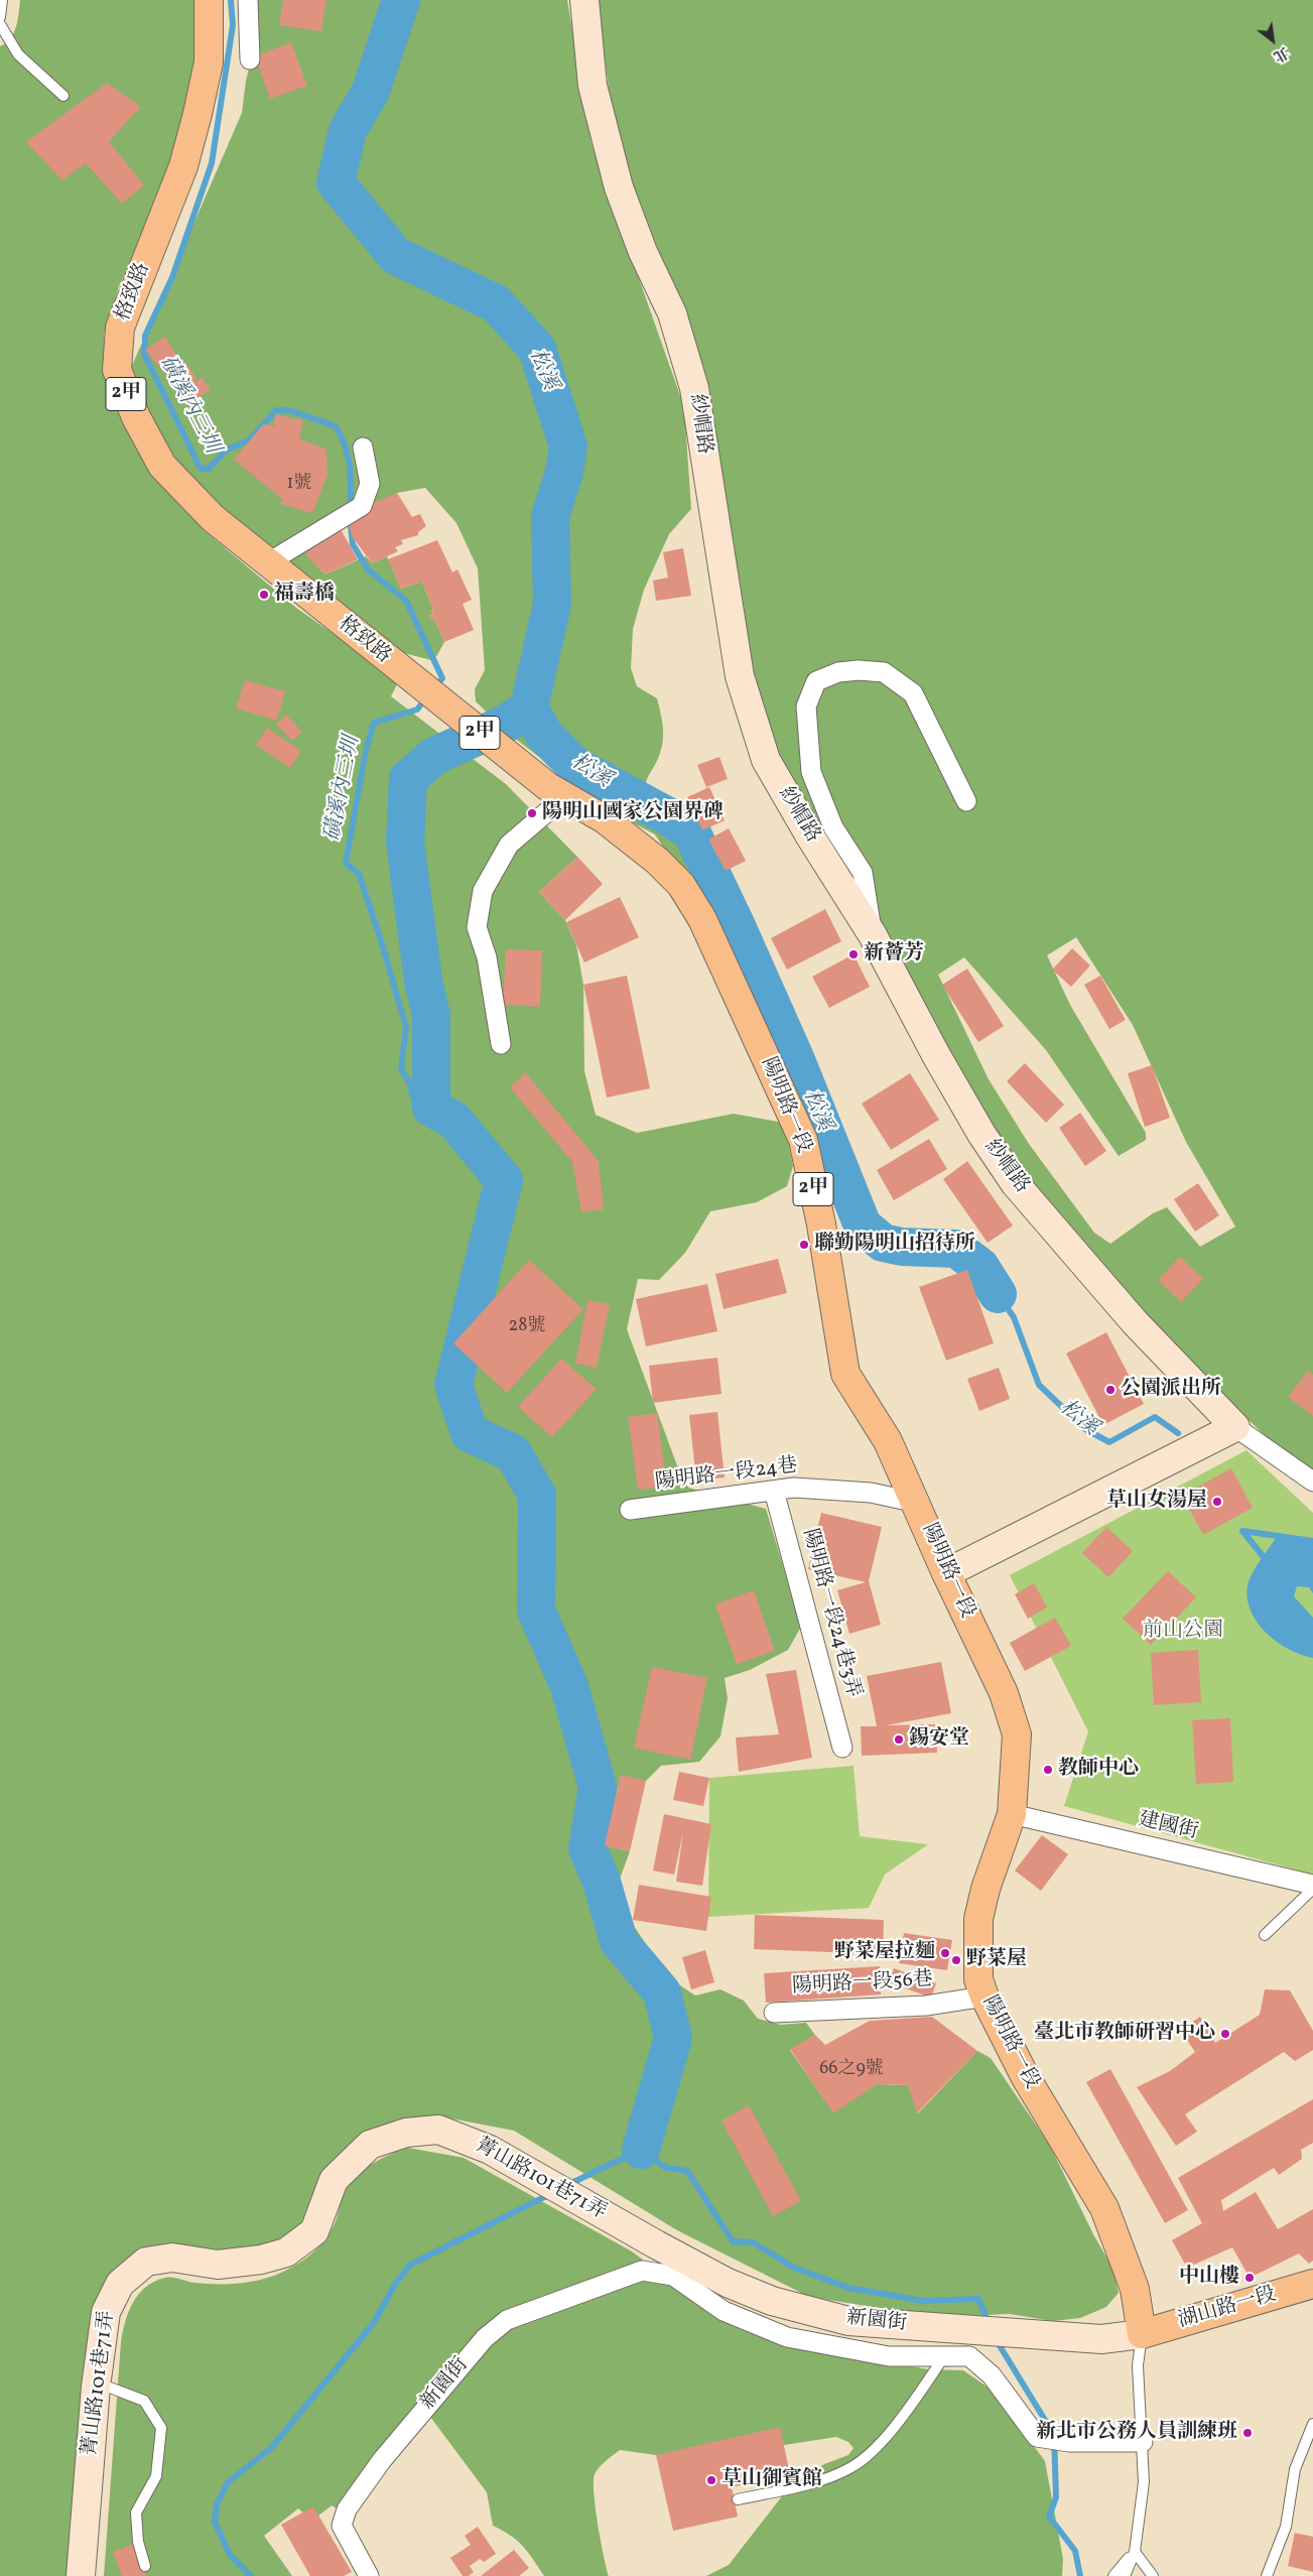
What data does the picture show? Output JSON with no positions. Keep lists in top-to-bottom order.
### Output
{
  "streets": {
    "main road": [
      "格致路",
      "2甲",
      "陽明路一段",
      "湖山路一段"
    ],
    "street": [
      "紗帽路",
      "陽明路一段24巷",
      "陽明路一段24巷3弄",
      "建國街",
      "陽明路一段56巷",
      "菁山路101巷71弄",
      "新園街"
    ]
  },
  "crossings": [
    ["格致路", "陽明路一段"],
    ["陽明路一段", "陽明路一段24巷"],
    ["陽明路一段", "建國街"],
    ["陽明路一段", "陽明路一段56巷"],
    ["陽明路一段", "湖山路一段"],
    ["陽明路一段", "新園街"],
    ["陽明路一段24巷", "陽明路一段24巷3弄"],
    ["菁山路101巷71弄", "新園街"],
    ["湖山路一段", "新園街"]
  ],
  "water": ["松溪", "磺溪內三圳"],
  "parks": ["前山公園"],
  "places": [
    "福壽橋",
    "陽明山國家公園界碑",
    "新薈芳",
    "聯勤陽明山招待所",
    "公園派出所",
    "草山女湯屋",
    "錫安堂",
    "教師中心",
    "野菜屋拉麵",
    "野菜屋",
    "臺北市教師研習中心",
    "中山樓",
    "新北市公務人員訓練班",
    "草山御賓館"
  ],
  "house_numbers": ["1號", "28號", "66之9號"],
  "north": "bottom right"
}
